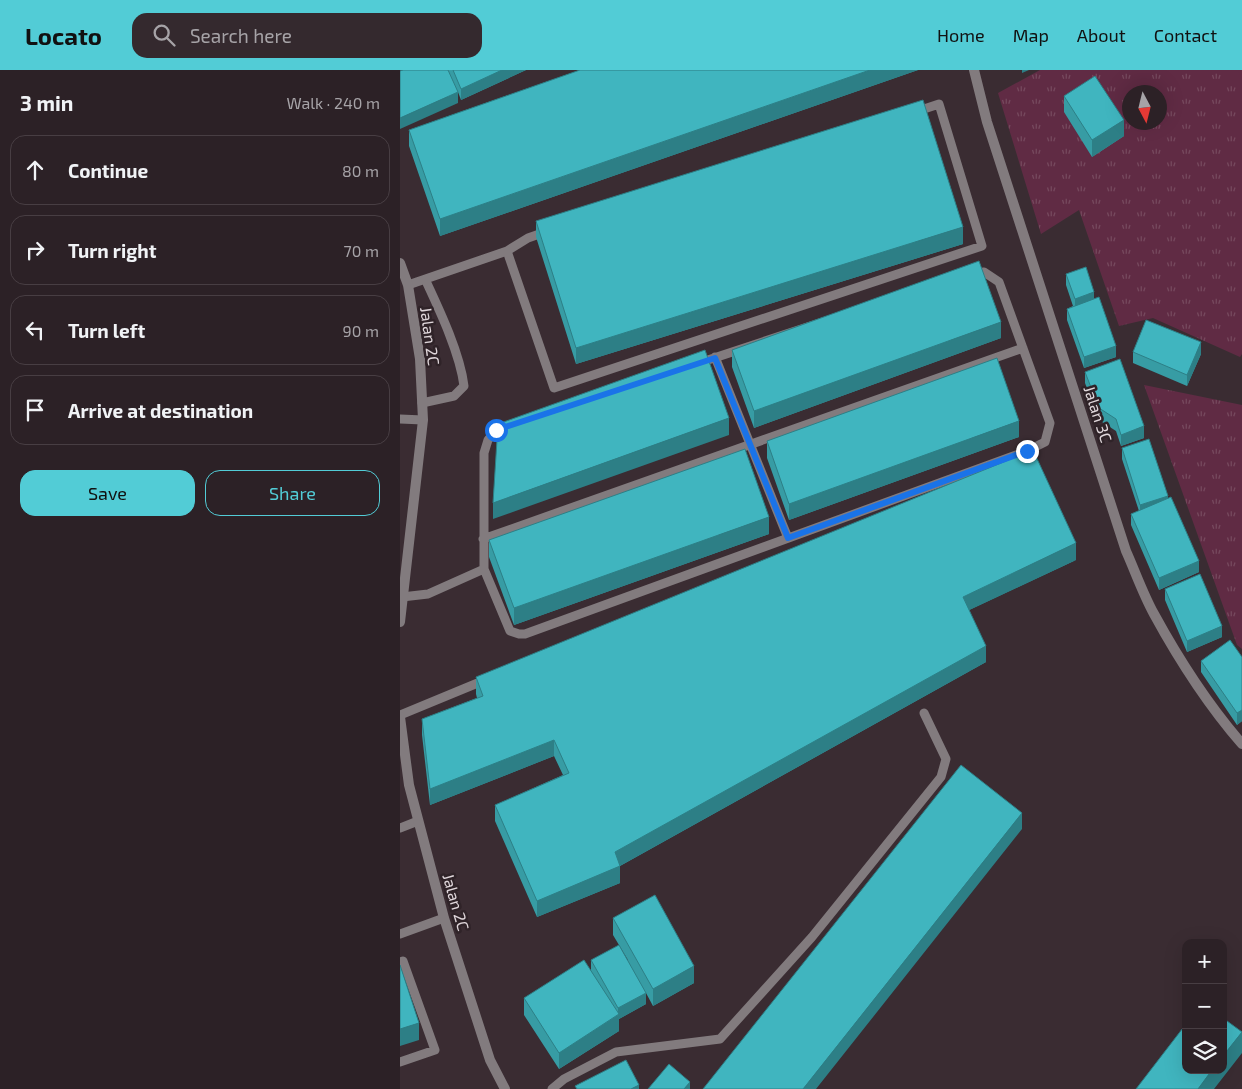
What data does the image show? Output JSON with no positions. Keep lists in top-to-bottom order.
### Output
{
  "streets": {
    "street": ["Jalan 2C", "Jalan 3C"]
  },
  "north": "bottom",
  "page": {
    "header": "Locato",
    "search": "Search here",
    "nav": [
      "Home",
      "Map",
      "About",
      "Contact"
    ],
    "heading": ["3 min", "Walk · 240 m"],
    "list": [
      ["Continue", "80 m"],
      ["Turn right", "70 m"],
      ["Turn left", "90 m"],
      "Arrive at destination"
    ],
    "buttons": ["Save", "Share"],
    "map_buttons": ["+", "−"]
  }
}
